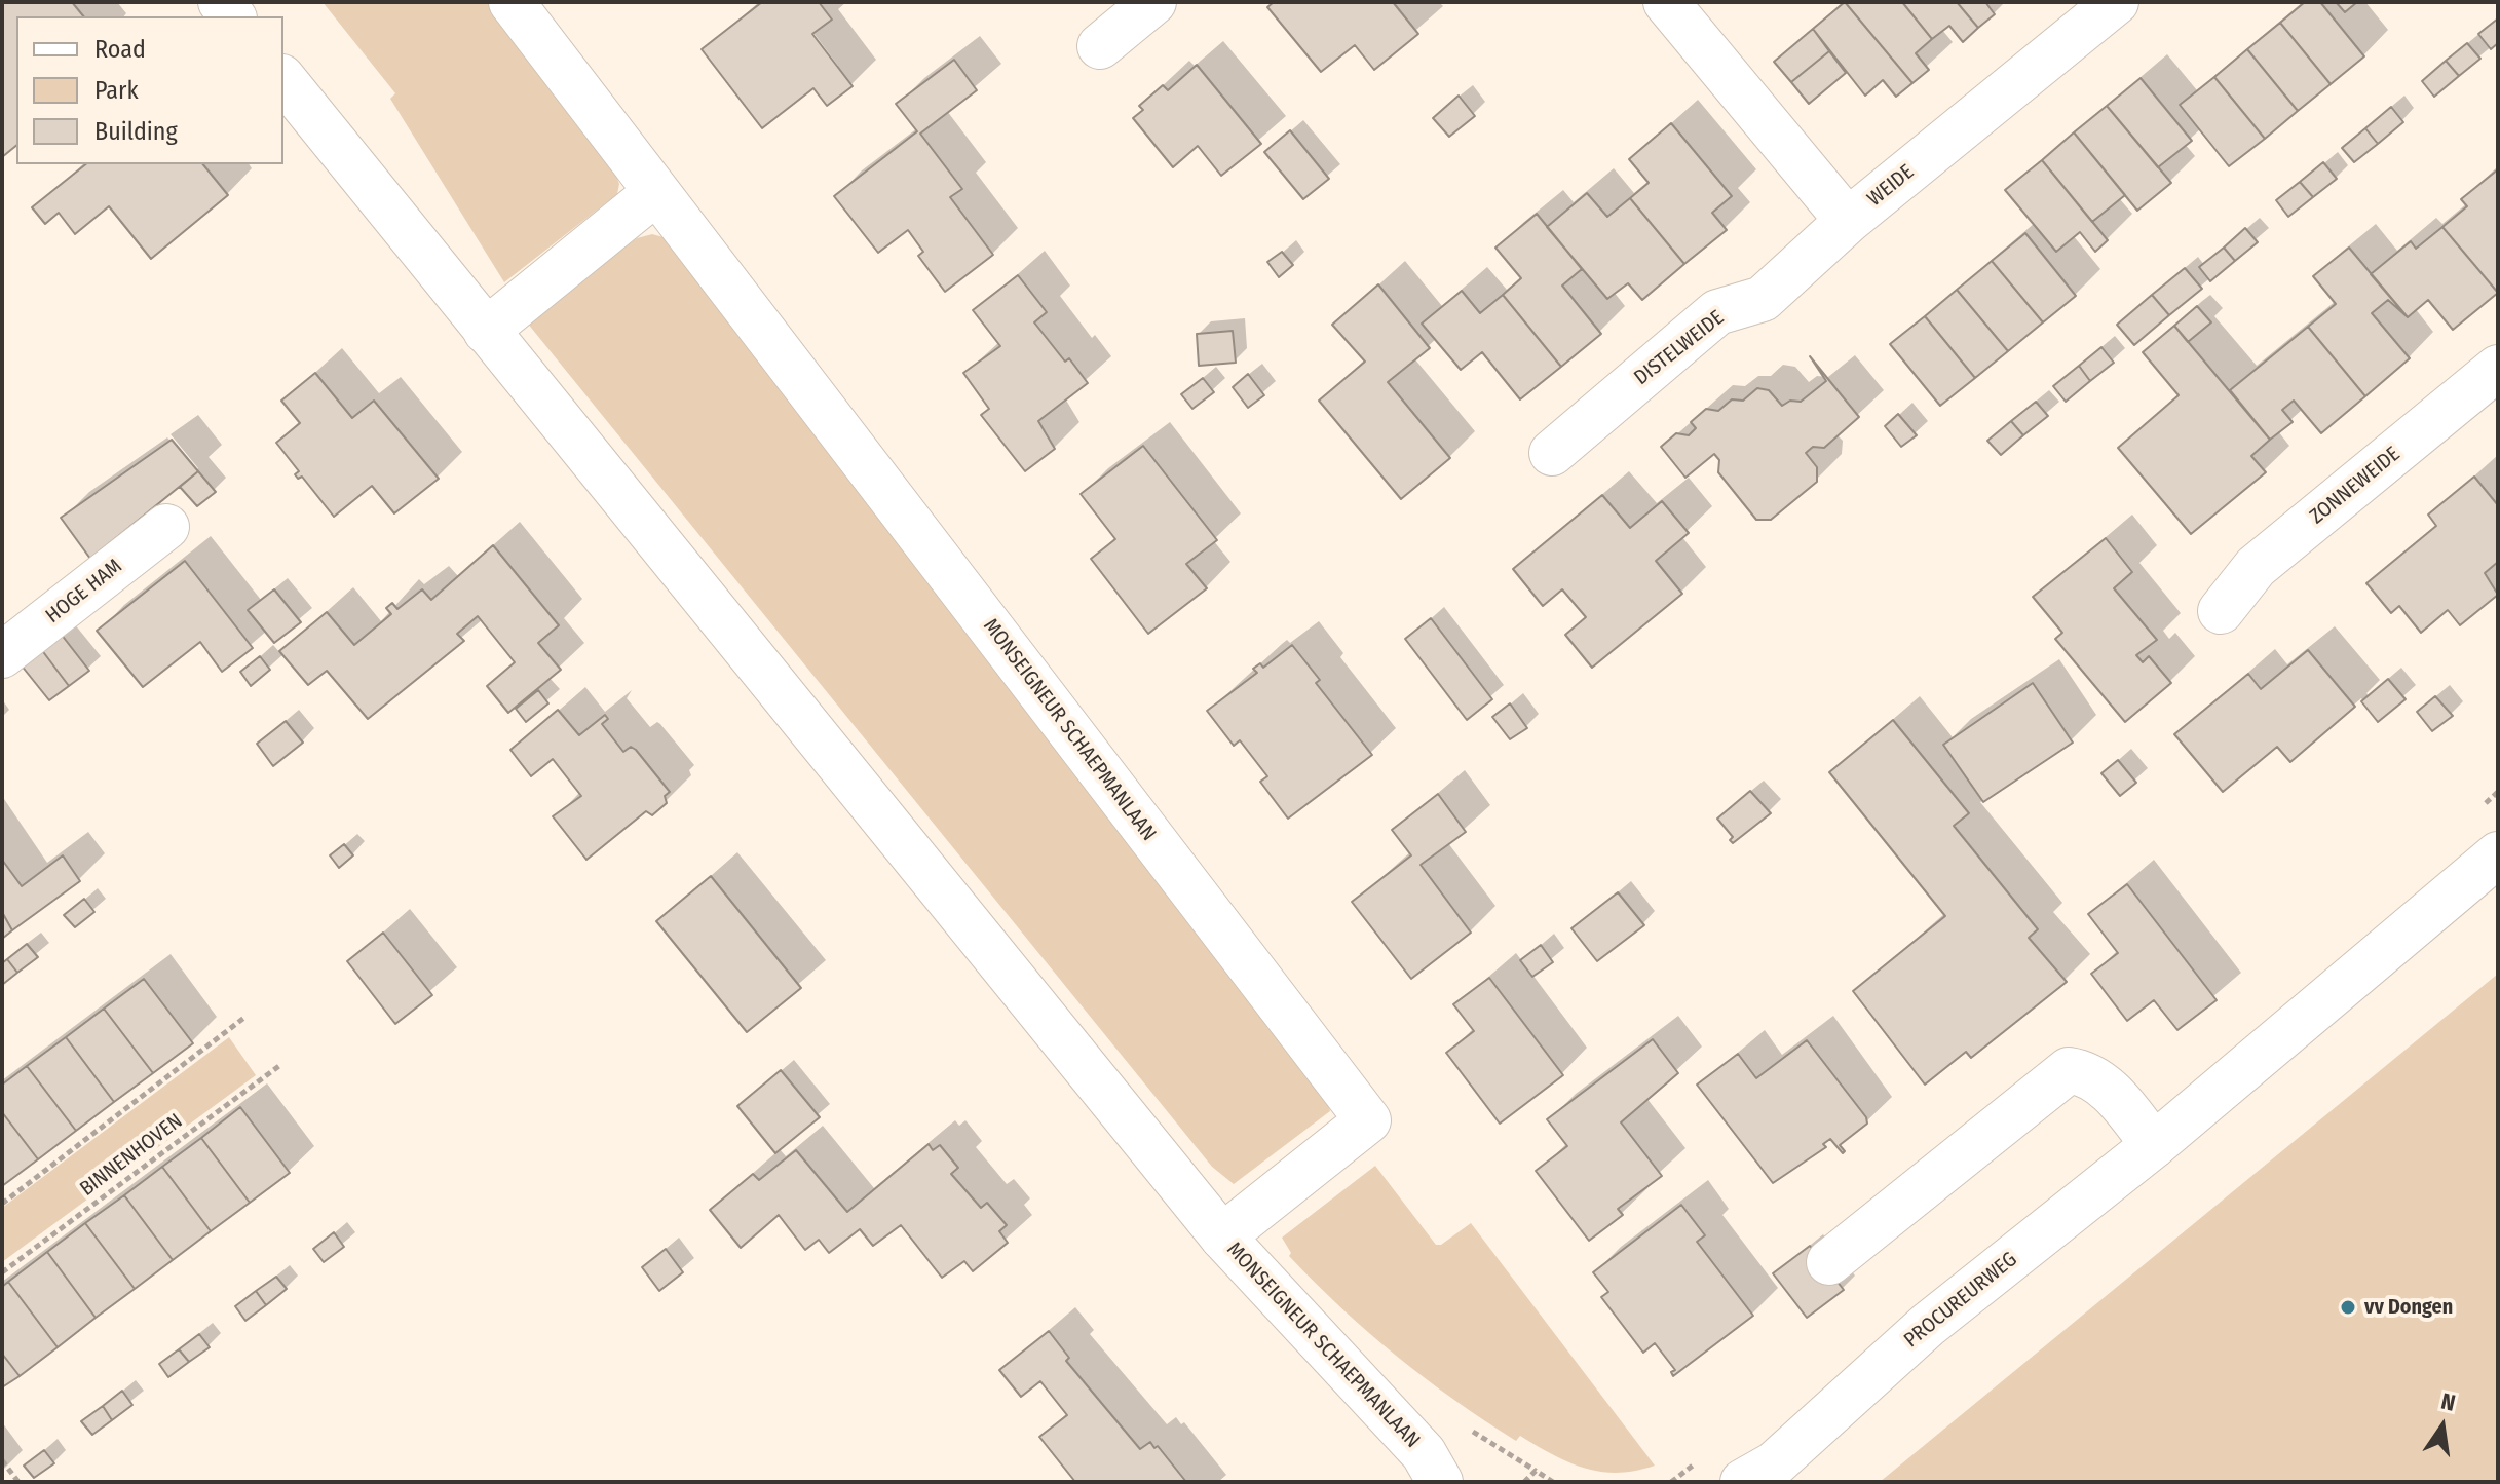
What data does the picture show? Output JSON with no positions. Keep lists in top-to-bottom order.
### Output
{
  "streets": {
    "street": [
      "WEIDE",
      "DISTELWEIDE",
      "ZONNEWEIDE",
      "HOGE HAM",
      "MONSEIGNEUR SCHAEPMANLAAN",
      "PROCUREURWEG"
    ],
    "path": ["BINNENHOVEN"]
  },
  "crossings": [
    ["WEIDE", "DISTELWEIDE"]
  ],
  "places": ["vv Dongen"],
  "legend": ["Road", "Park", "Building"],
  "north": "top"
}
